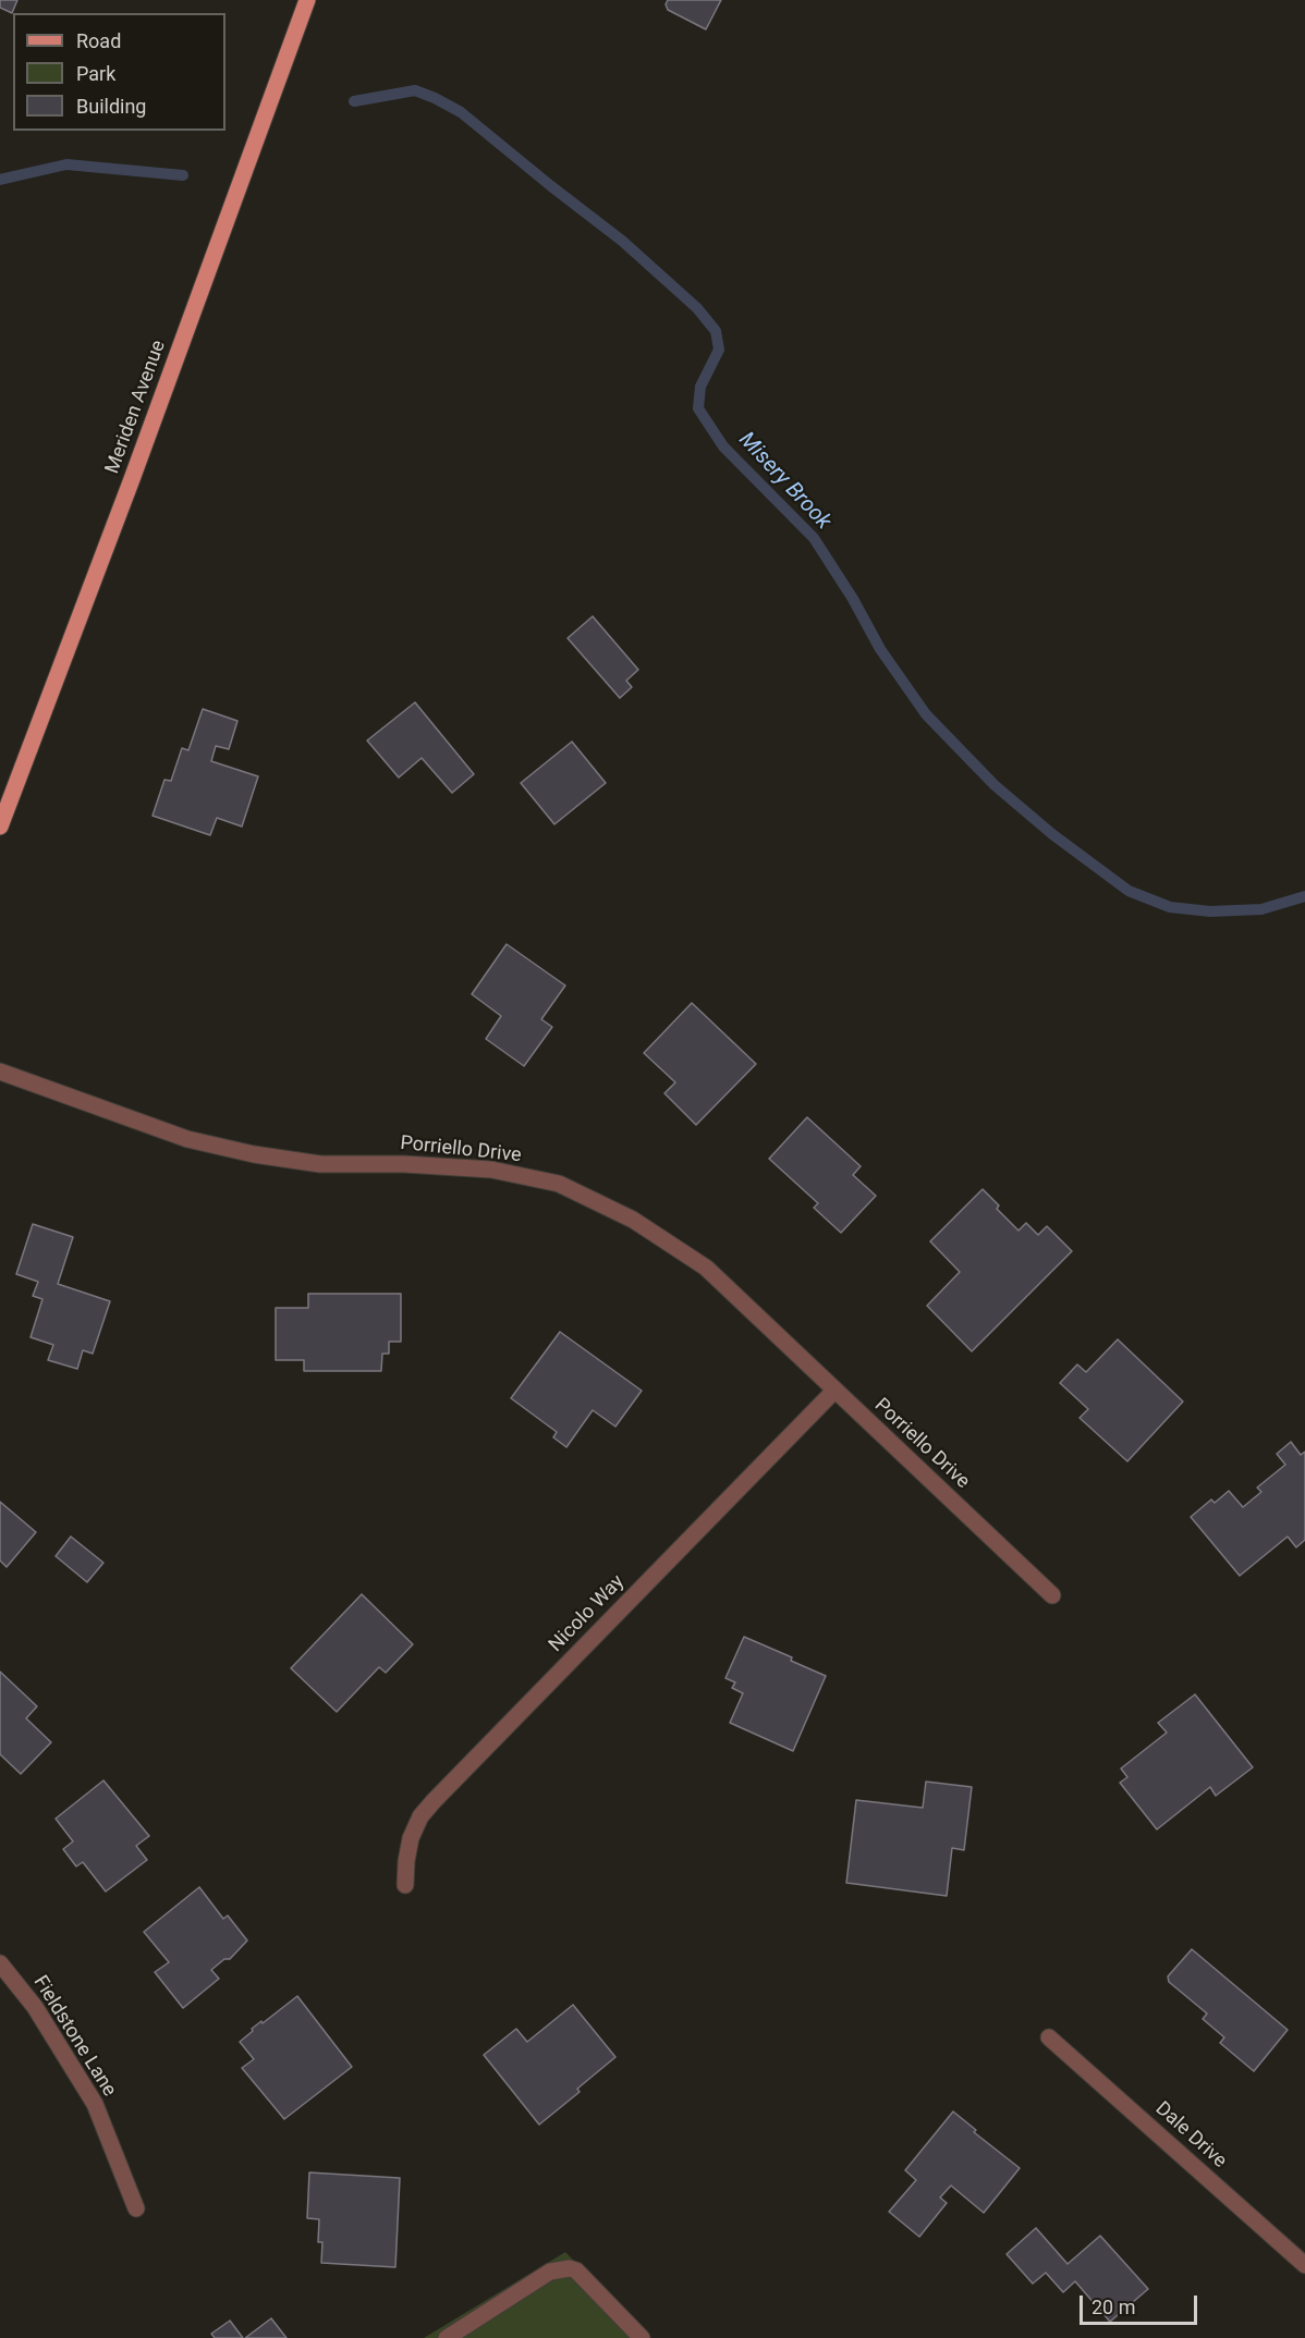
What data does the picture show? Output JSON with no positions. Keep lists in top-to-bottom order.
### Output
{
  "streets": {
    "main road": ["Meriden Avenue"],
    "street": [
      "Porriello Drive",
      "Nicolo Way",
      "Fieldstone Lane",
      "Dale Drive"
    ]
  },
  "crossings": [
    ["Porriello Drive", "Nicolo Way"]
  ],
  "water": ["Misery Brook"],
  "legend": ["Road", "Park", "Building"],
  "scale_bar": "20 m"
}
